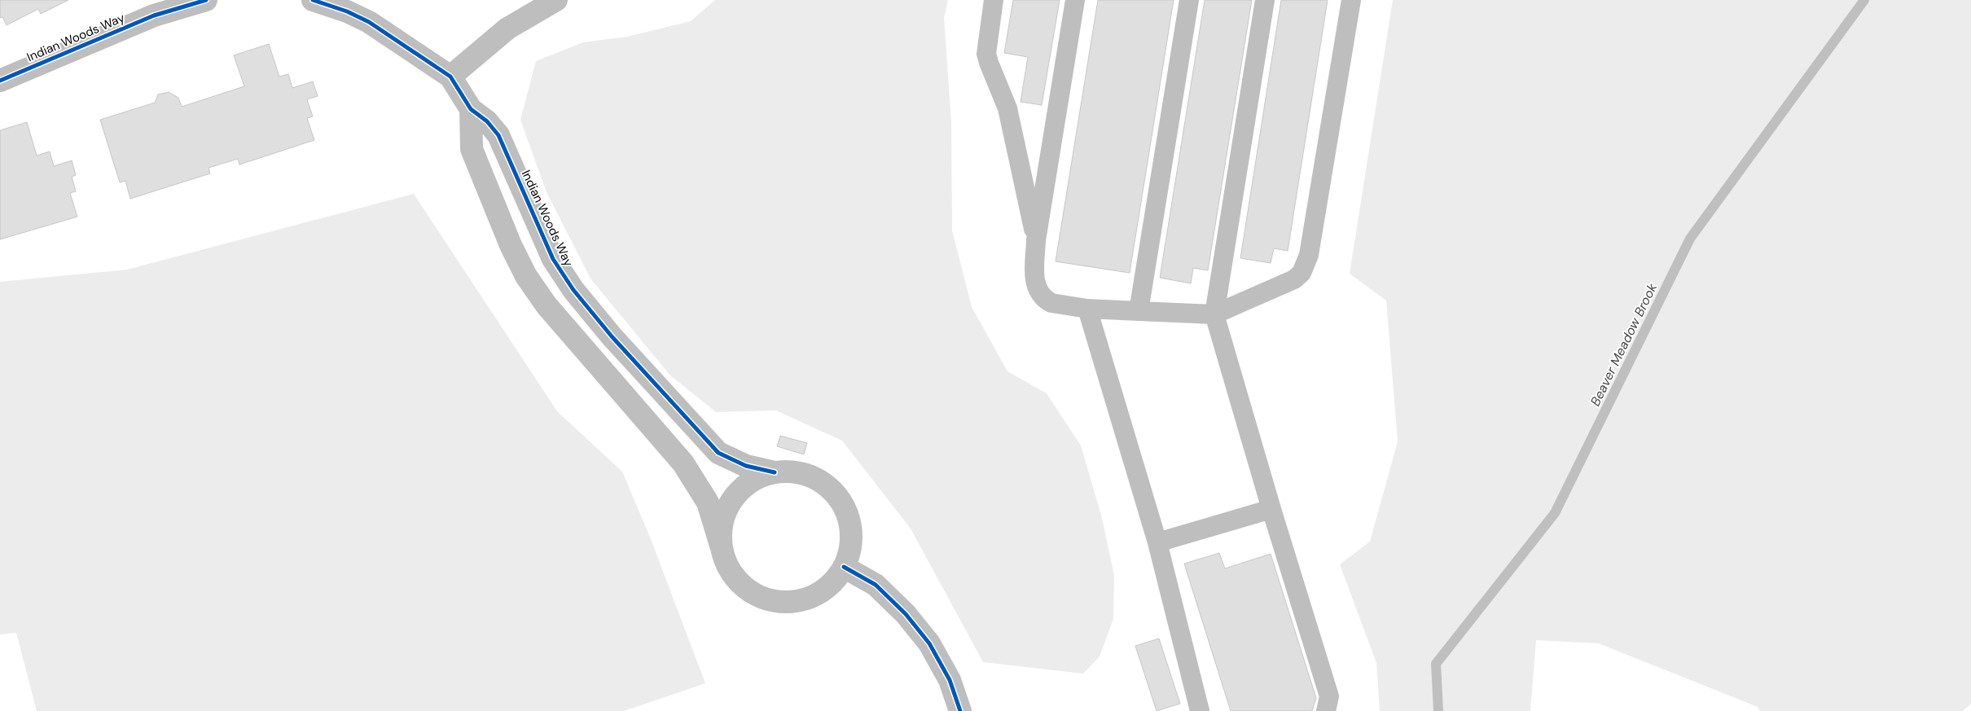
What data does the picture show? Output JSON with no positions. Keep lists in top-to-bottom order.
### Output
{
  "streets": {
    "street": ["Indian Woods Way"]
  },
  "water": ["Beaver Meadow Brook"]
}
